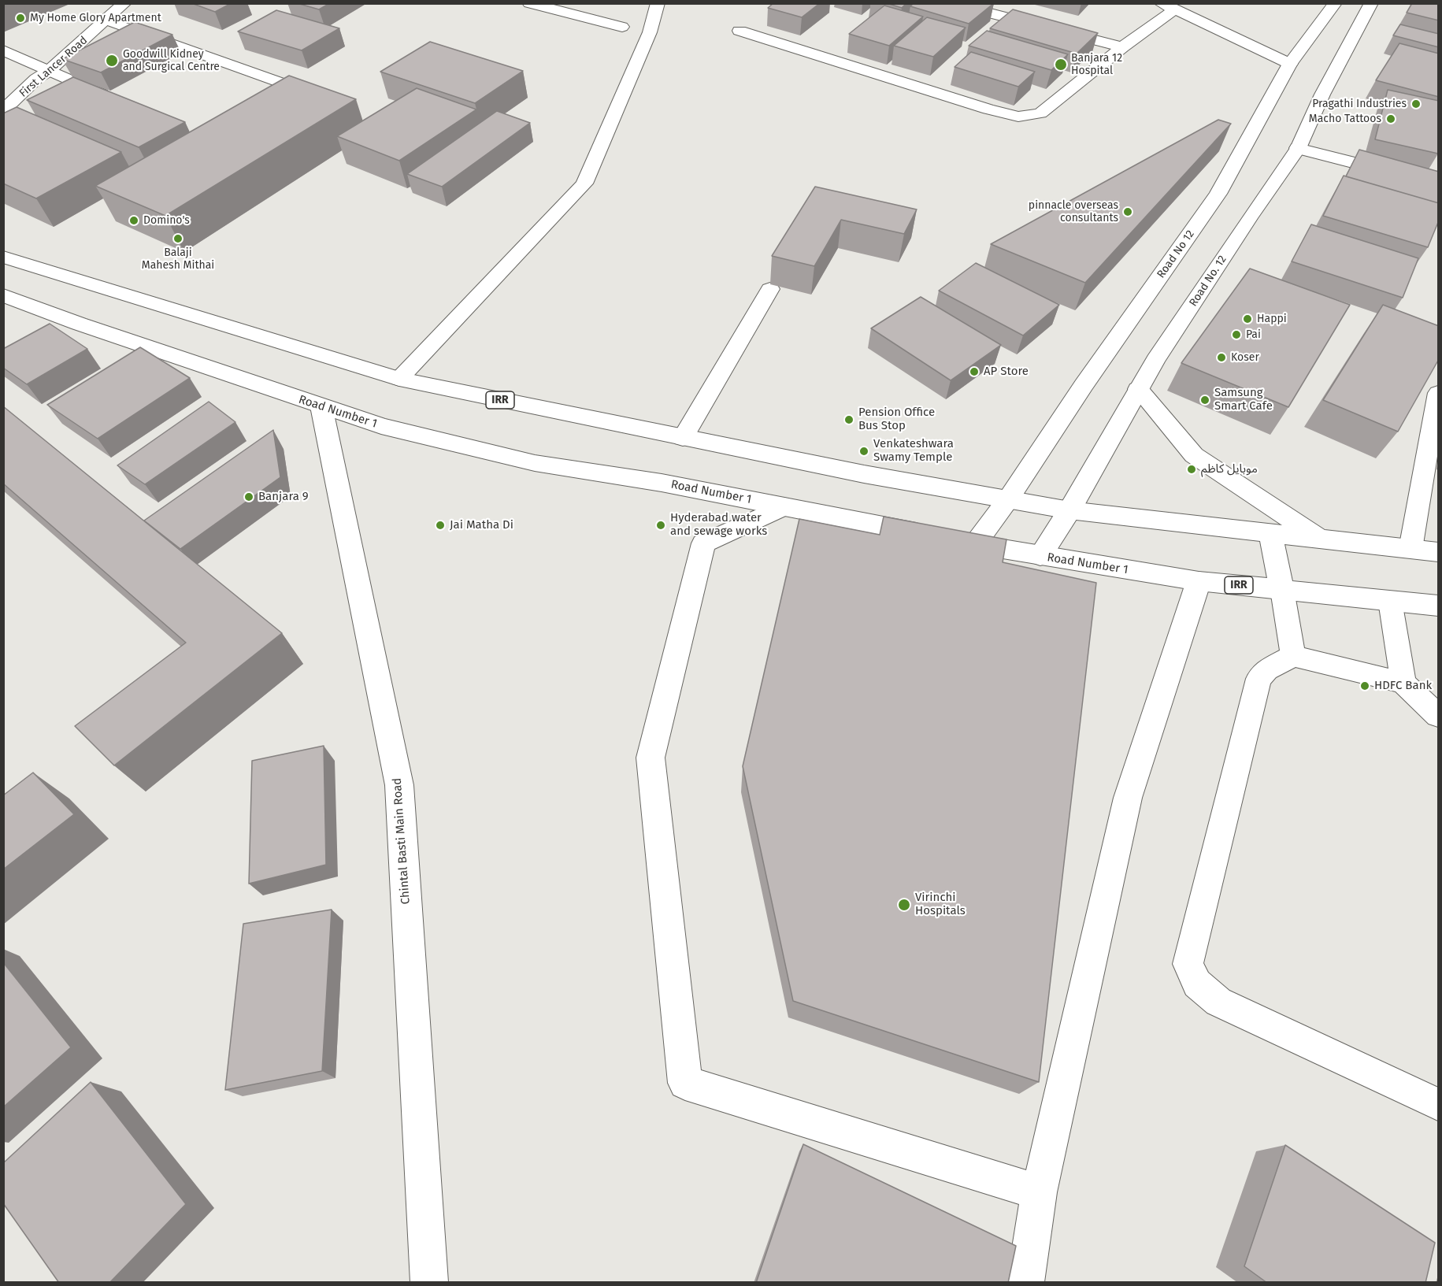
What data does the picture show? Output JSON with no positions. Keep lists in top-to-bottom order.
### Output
{
  "streets": {
    "street": [
      "First Lancer Road",
      "Road No 12",
      "Road No. 12",
      "IRR",
      "Road Number 1",
      "Chintal Basti Main Road"
    ]
  },
  "crossings": [
    ["Road No 12", "IRR"],
    ["Road No 12", "Road Number 1"],
    ["Road No. 12", "IRR"],
    ["Road No. 12", "Road Number 1"],
    ["Road Number 1", "Chintal Basti Main Road"]
  ],
  "places": [
    "My Home Glory Apartment",
    "Goodwill Kidney and Surgical Centre",
    "Banjara 12 Hospital",
    "Pragathi Industries",
    "Macho Tattoos",
    "pinnacle overseas consultants",
    "Domino's",
    "Balaji Mahesh Mithai",
    "Happi",
    "Pai",
    "Koser",
    "AP Store",
    "Samsung Smart Cafe",
    "Pension Office Bus Stop",
    "Venkateshwara Swamy Temple",
    "موبايل كاظم",
    "Banjara 9",
    "Jai Matha Di",
    "Hyderabad water and sewage works",
    "HDFC Bank",
    "Virinchi Hospitals"
  ]
}
